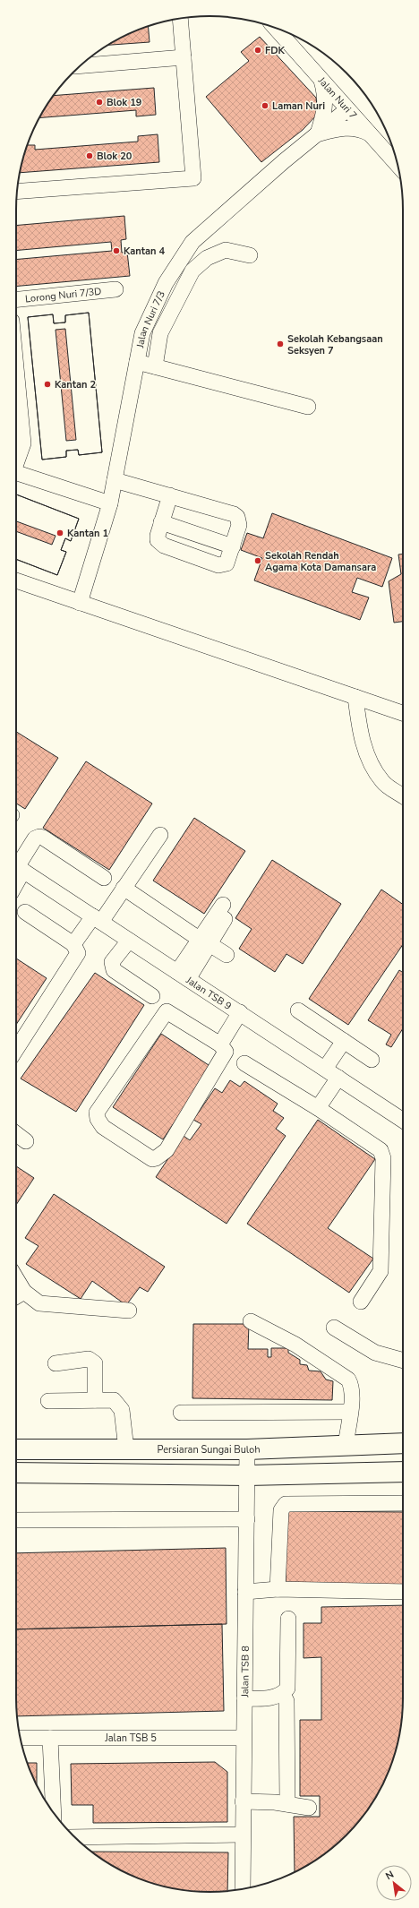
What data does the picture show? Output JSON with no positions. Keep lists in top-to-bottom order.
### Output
{
  "streets": {
    "main road": ["Persiaran Sungai Buloh"],
    "street": [
      "Jalan Nuri 7",
      "Lorong Nuri 7/3D",
      "Jalan Nuri 7/3",
      "Jalan TSB 9",
      "Jalan TSB 8",
      "Jalan TSB 5"
    ]
  },
  "crossings": [
    ["Jalan Nuri 7", "Jalan Nuri 7/3"],
    ["Persiaran Sungai Buloh", "Jalan TSB 8"],
    ["Jalan TSB 8", "Jalan TSB 5"]
  ],
  "places": [
    "FDK",
    "Blok 19",
    "Laman Nuri",
    "Blok 20",
    "Kantan 4",
    "Sekolah Kebangsaan Seksyen 7",
    "Kantan 2",
    "Kantan 1",
    "Sekolah Rendah Agama Kota Damansara"
  ],
  "north": "top left"
}
